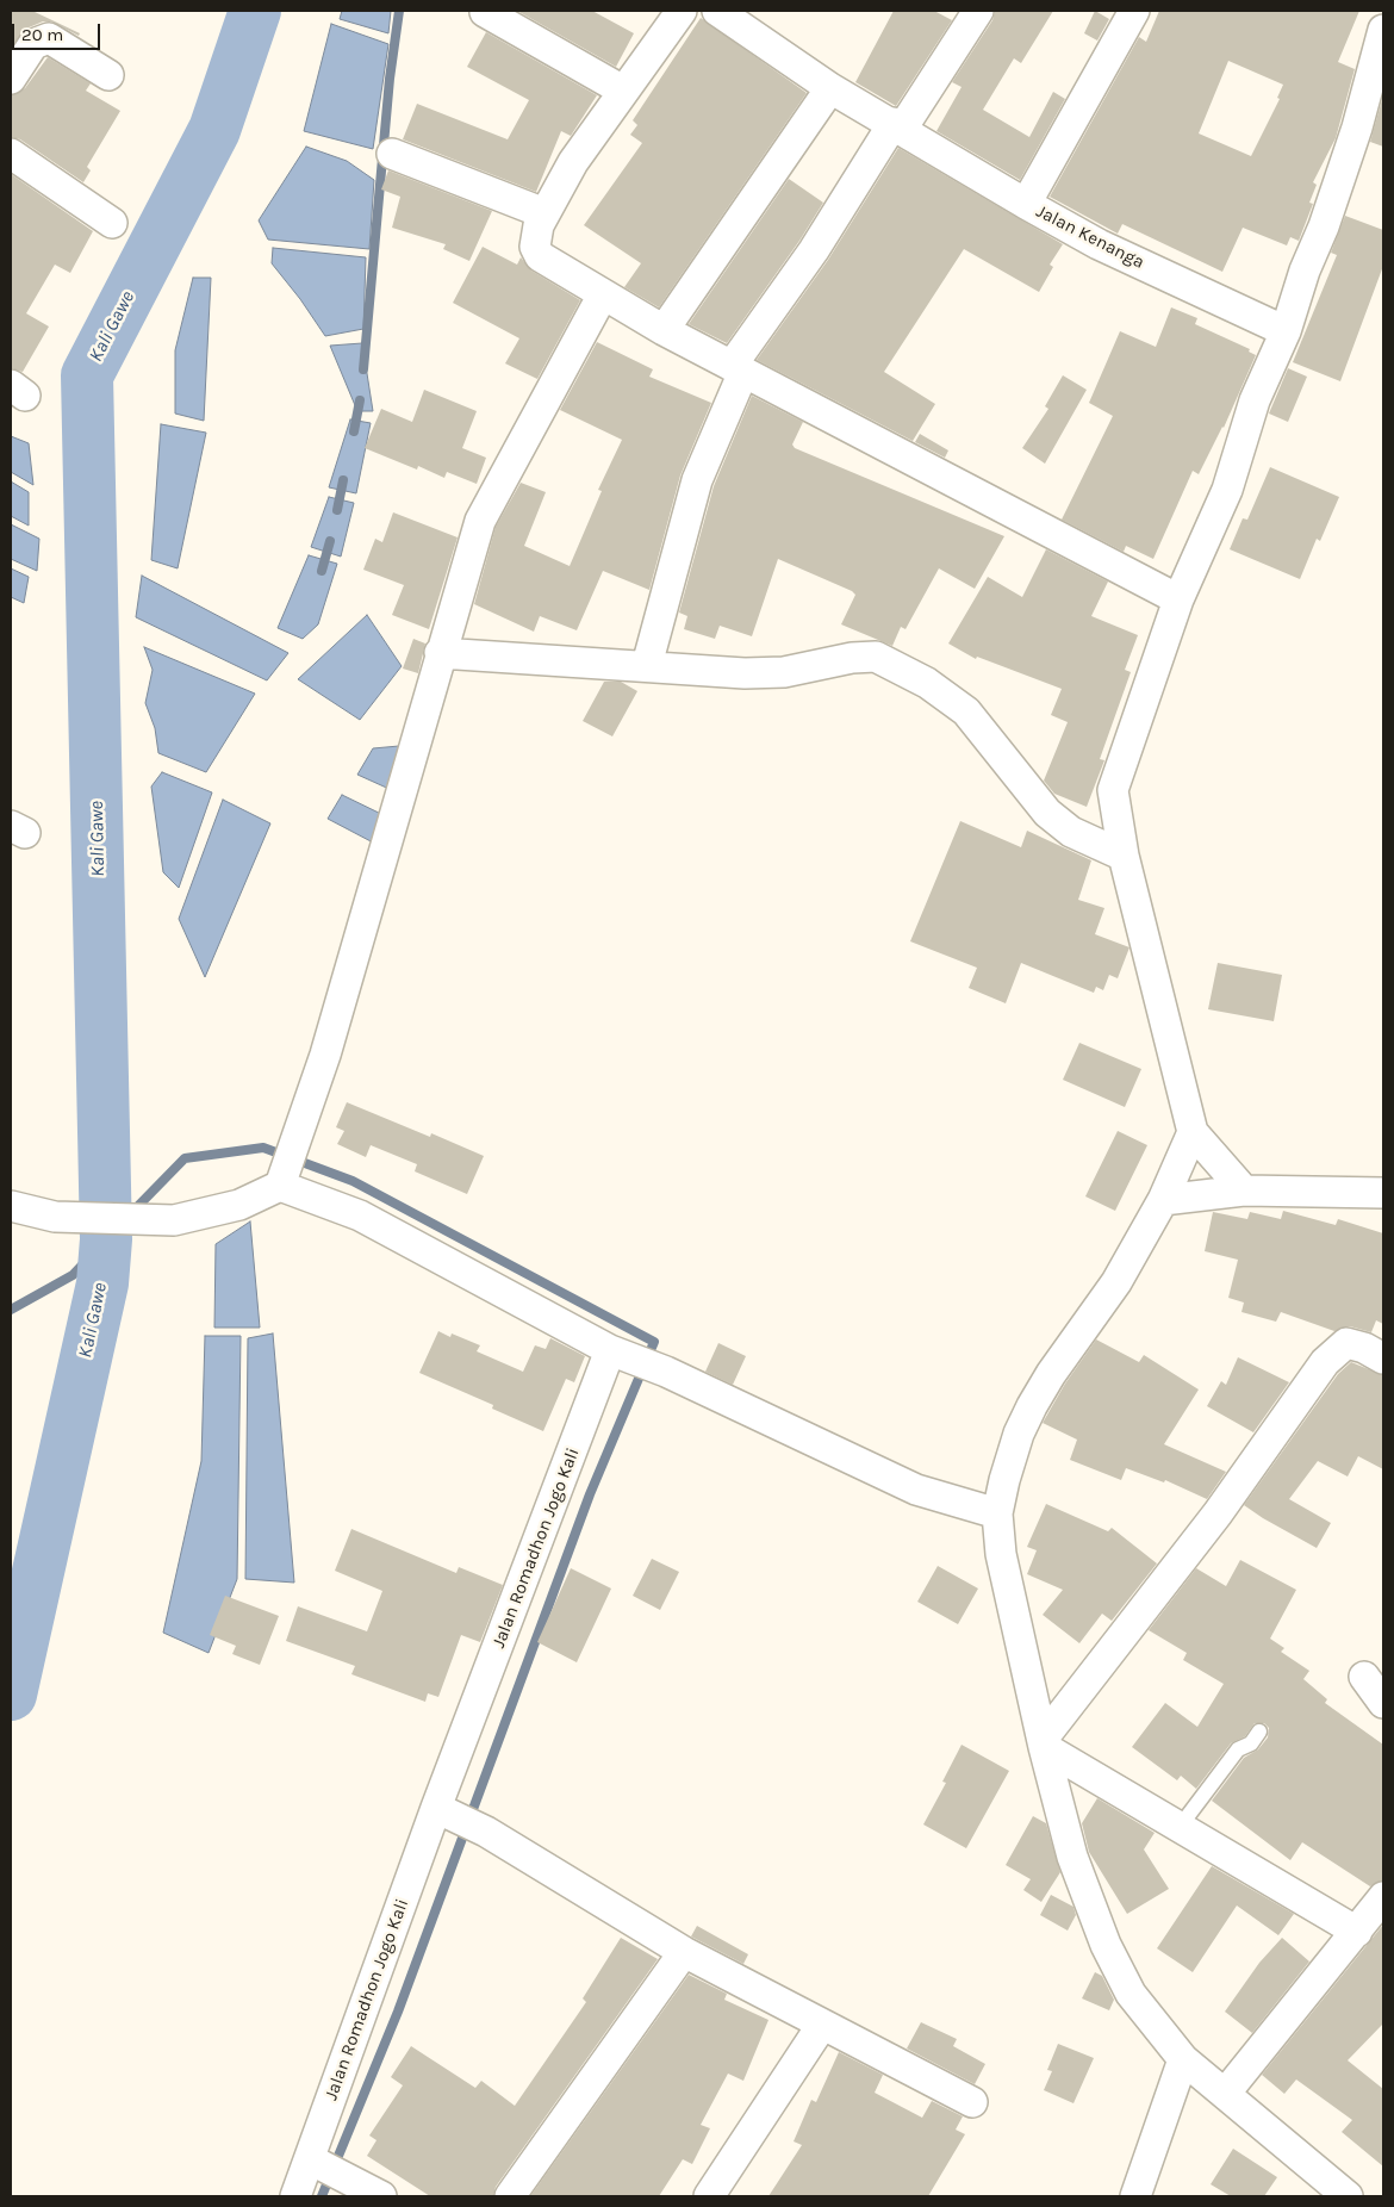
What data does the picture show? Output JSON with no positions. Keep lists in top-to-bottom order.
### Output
{
  "streets": {
    "street": ["Jalan Kenanga", "Jalan Romadhon Jogo Kali"]
  },
  "water": ["Kali Gawe"],
  "scale_bar": "20 m"
}
